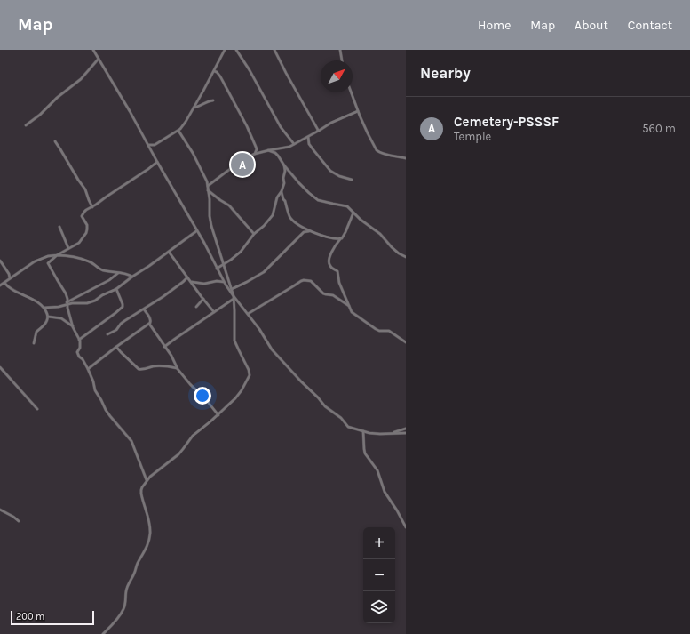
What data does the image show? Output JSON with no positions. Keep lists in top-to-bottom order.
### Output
{
  "scale_bar": "200 m",
  "north": "top right",
  "page": {
    "header": "Map",
    "nav": [
      "Home",
      "Map",
      "About",
      "Contact"
    ],
    "heading": "Nearby",
    "list": [
      {
        "mark": "A",
        "name": "Cemetery-PSSSF",
        "note": "Temple",
        "value": "560 m"
      }
    ],
    "pins": "A",
    "map_buttons": ["+", "−"],
    "scale": "200 m"
  }
}
